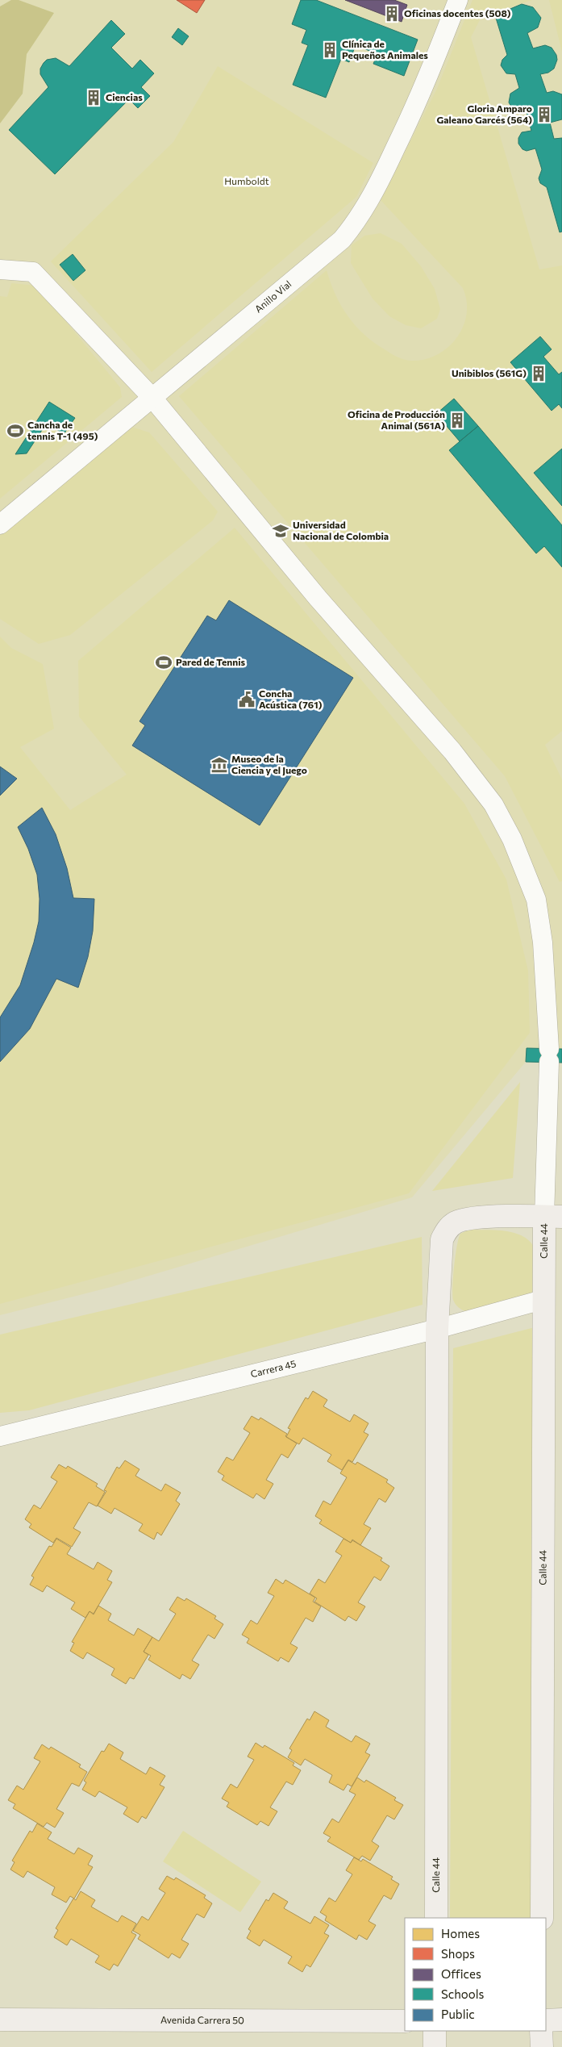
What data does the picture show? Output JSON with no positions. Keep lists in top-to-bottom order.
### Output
{
  "streets": {
    "street": [
      "Anillo Vial",
      "Calle 44",
      "Carrera 45",
      "Avenida Carrera 50"
    ]
  },
  "crossings": [
    ["Calle 44", "Carrera 45"]
  ],
  "parks": ["Humboldt"],
  "places": {
    "building": [
      "Oficinas docentes (508)",
      "Clínica de Pequeños Animales",
      "Ciencias",
      "Gloria Amparo Galeano Garcés (564)",
      "Unibiblos (561G)",
      "Oficina de Producción Animal (561A)"
    ],
    "sports": ["Cancha de tennis T-1 (495)", "Pared de Tennis"],
    "school or university": ["Universidad Nacional de Colombia"],
    "public building": ["Concha Acústica (761)"],
    "museum": ["Museo de la Ciencia y el Juego"]
  },
  "legend": [
    "Homes",
    "Shops",
    "Offices",
    "Schools",
    "Public"
  ]
}
